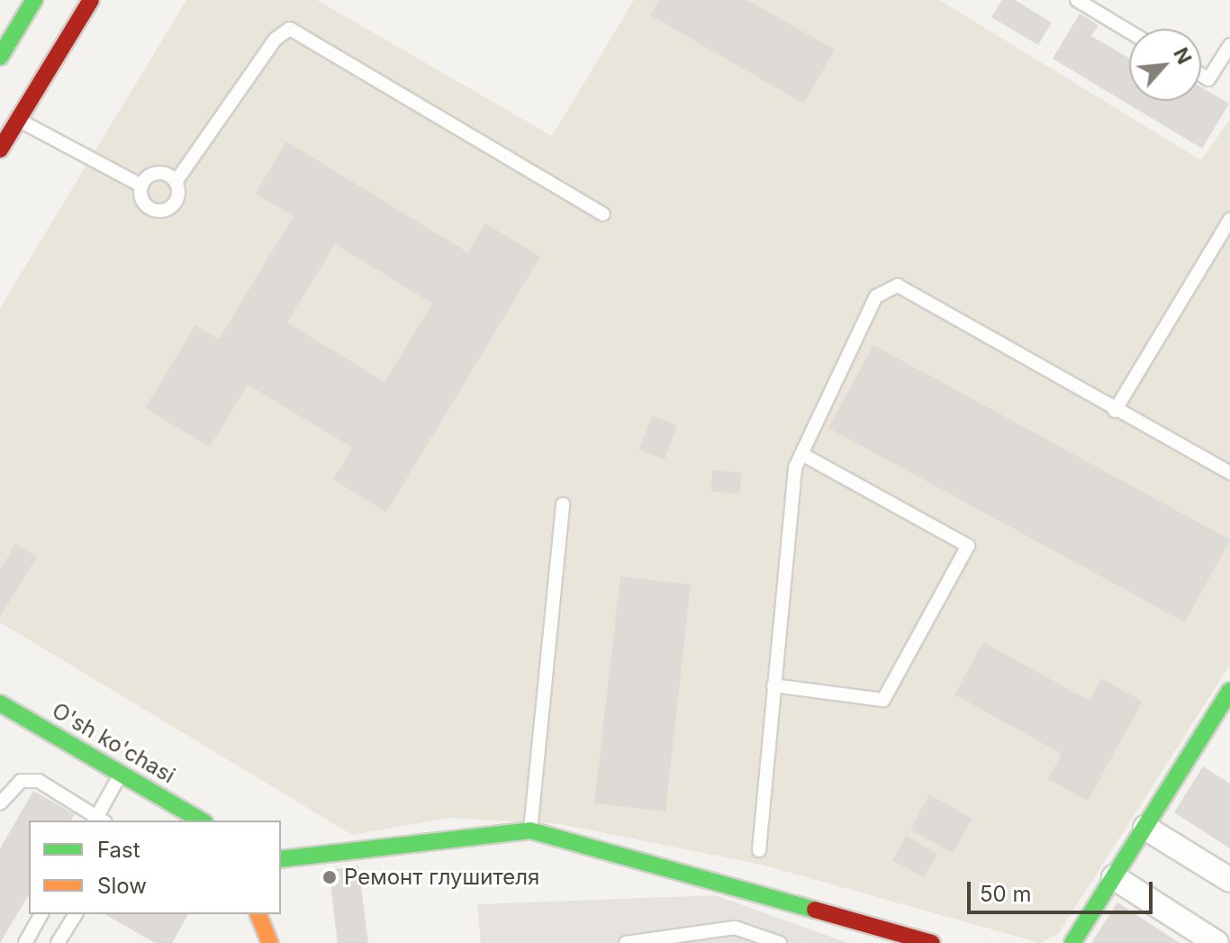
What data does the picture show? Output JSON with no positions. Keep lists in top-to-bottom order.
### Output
{
  "streets": {
    "street": ["O'sh ko'chasi"]
  },
  "places": ["Ремонт глушителя"],
  "legend": ["Fast", "Slow"],
  "scale_bar": "50 m",
  "north": "top right"
}
